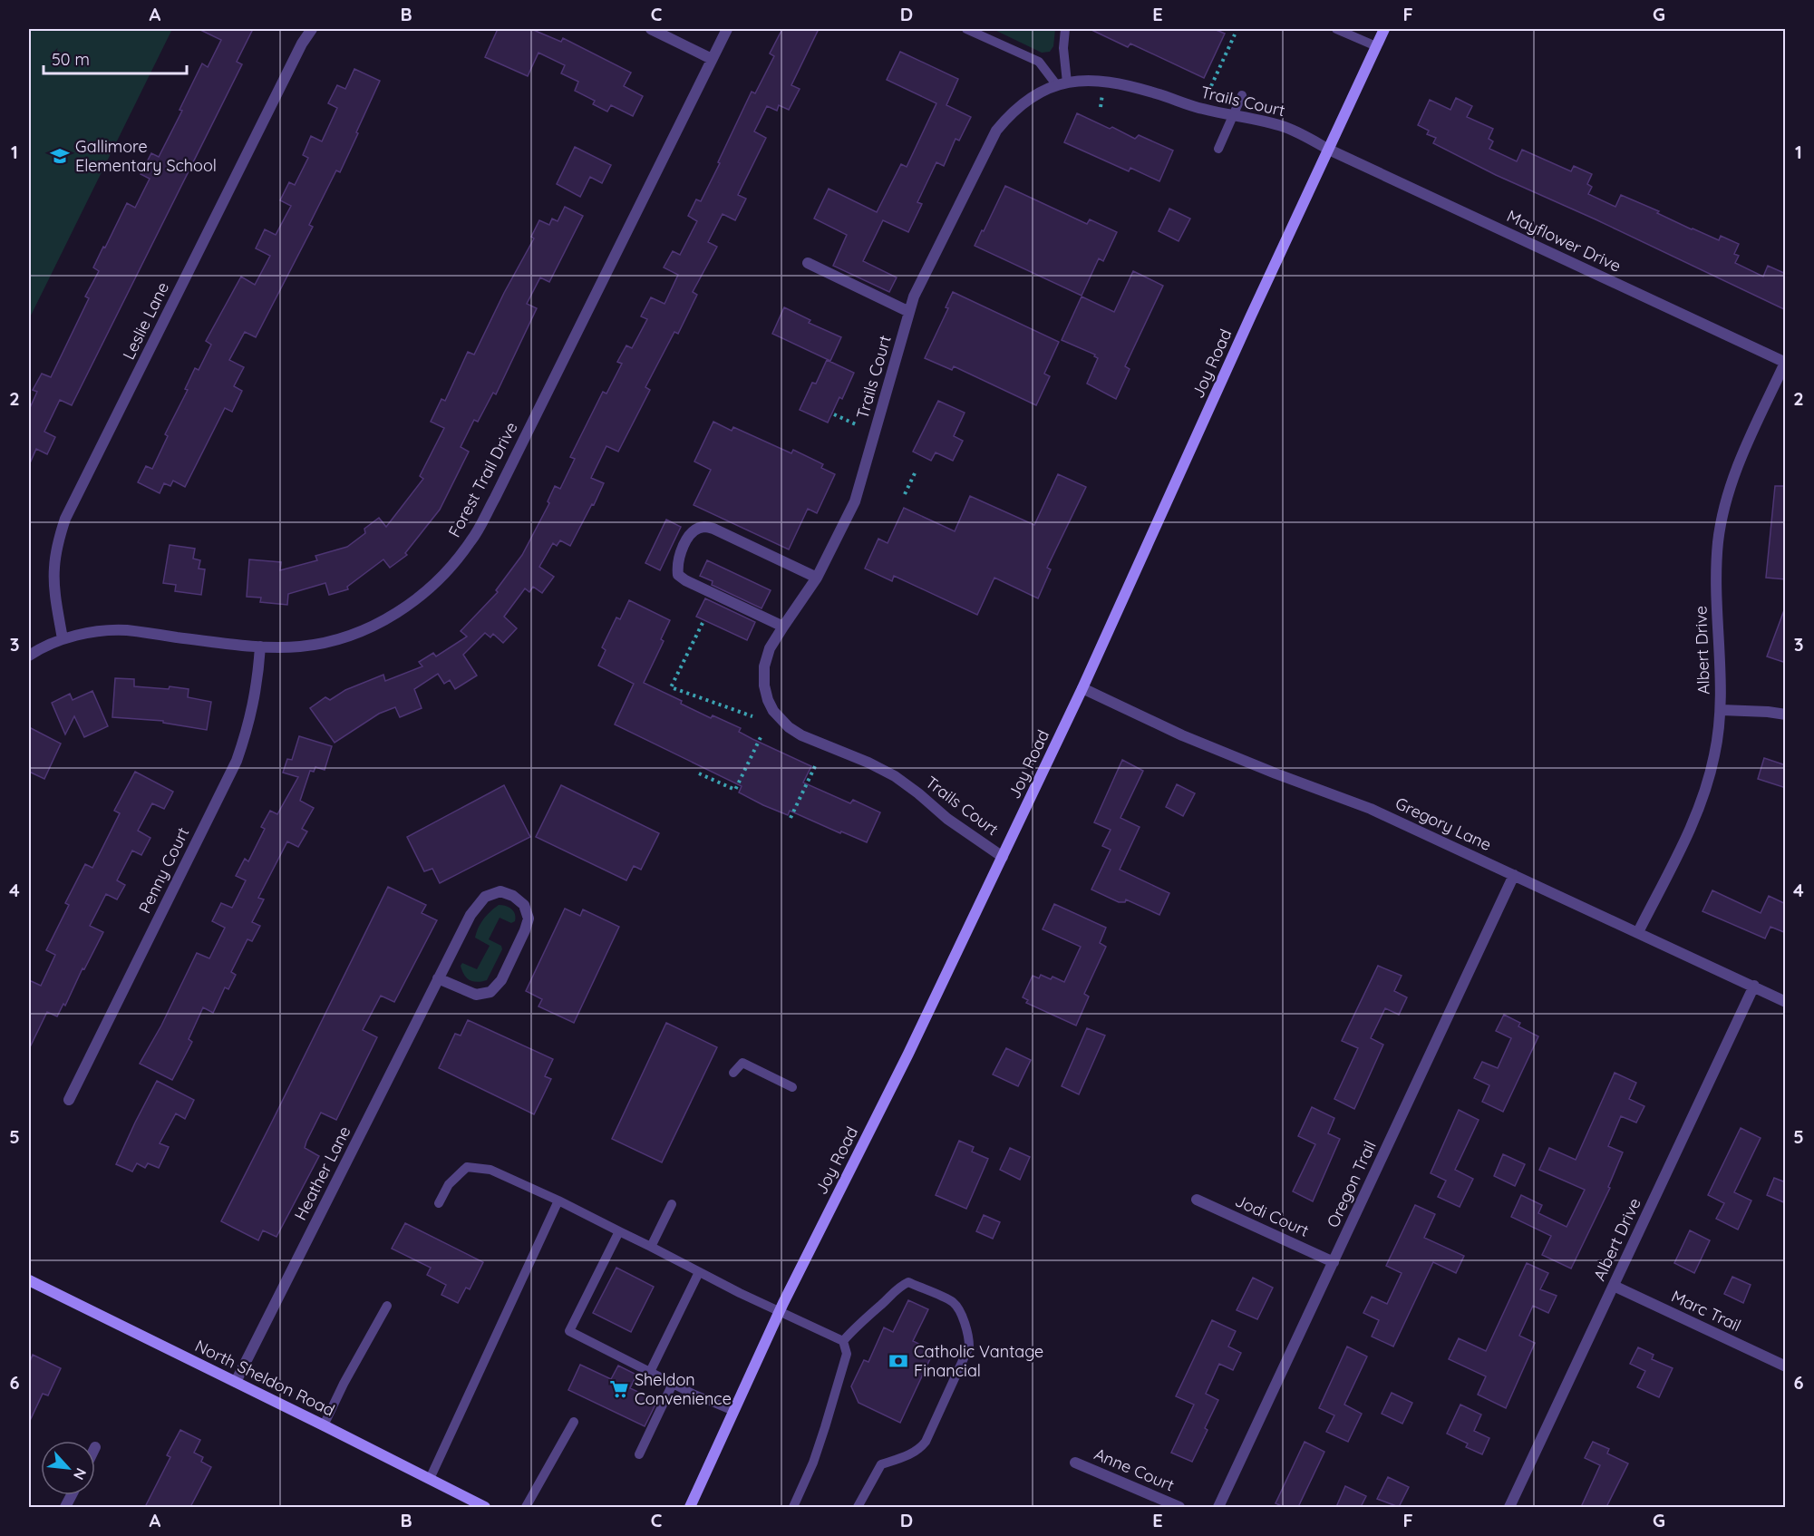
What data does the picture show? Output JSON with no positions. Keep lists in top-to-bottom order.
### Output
{
  "streets": {
    "street": [
      "Trails Court",
      "Mayflower Drive",
      "Leslie Lane",
      "Joy Road",
      "Forest Trail Drive",
      "Albert Drive",
      "Gregory Lane",
      "Penny Court",
      "Heather Lane",
      "Oregon Trail",
      "Jodi Court",
      "Marc Trail",
      "North Sheldon Road",
      "Anne Court"
    ]
  },
  "crossings": [
    ["Trails Court", "Mayflower Drive"],
    ["Trails Court", "Joy Road"],
    ["Mayflower Drive", "Joy Road"],
    ["Mayflower Drive", "Albert Drive"],
    ["Leslie Lane", "Forest Trail Drive"],
    ["Joy Road", "Gregory Lane"],
    ["Forest Trail Drive", "Penny Court"],
    ["Albert Drive", "Gregory Lane"],
    ["Albert Drive", "Marc Trail"],
    ["Gregory Lane", "Oregon Trail"],
    ["Heather Lane", "North Sheldon Road"],
    ["Oregon Trail", "Jodi Court"]
  ],
  "places": {
    "school or university": ["Gallimore Elementary School"],
    "bank": ["Catholic Vantage Financial"],
    "supermarket": ["Sheldon Convenience"]
  },
  "scale_bar": "50 m",
  "north": "bottom right",
  "grid": {
    "columns": [
      "A",
      "B",
      "C",
      "D",
      "E",
      "F",
      "G"
    ],
    "rows": [
      "1",
      "2",
      "3",
      "4",
      "5",
      "6"
    ]
  }
}
